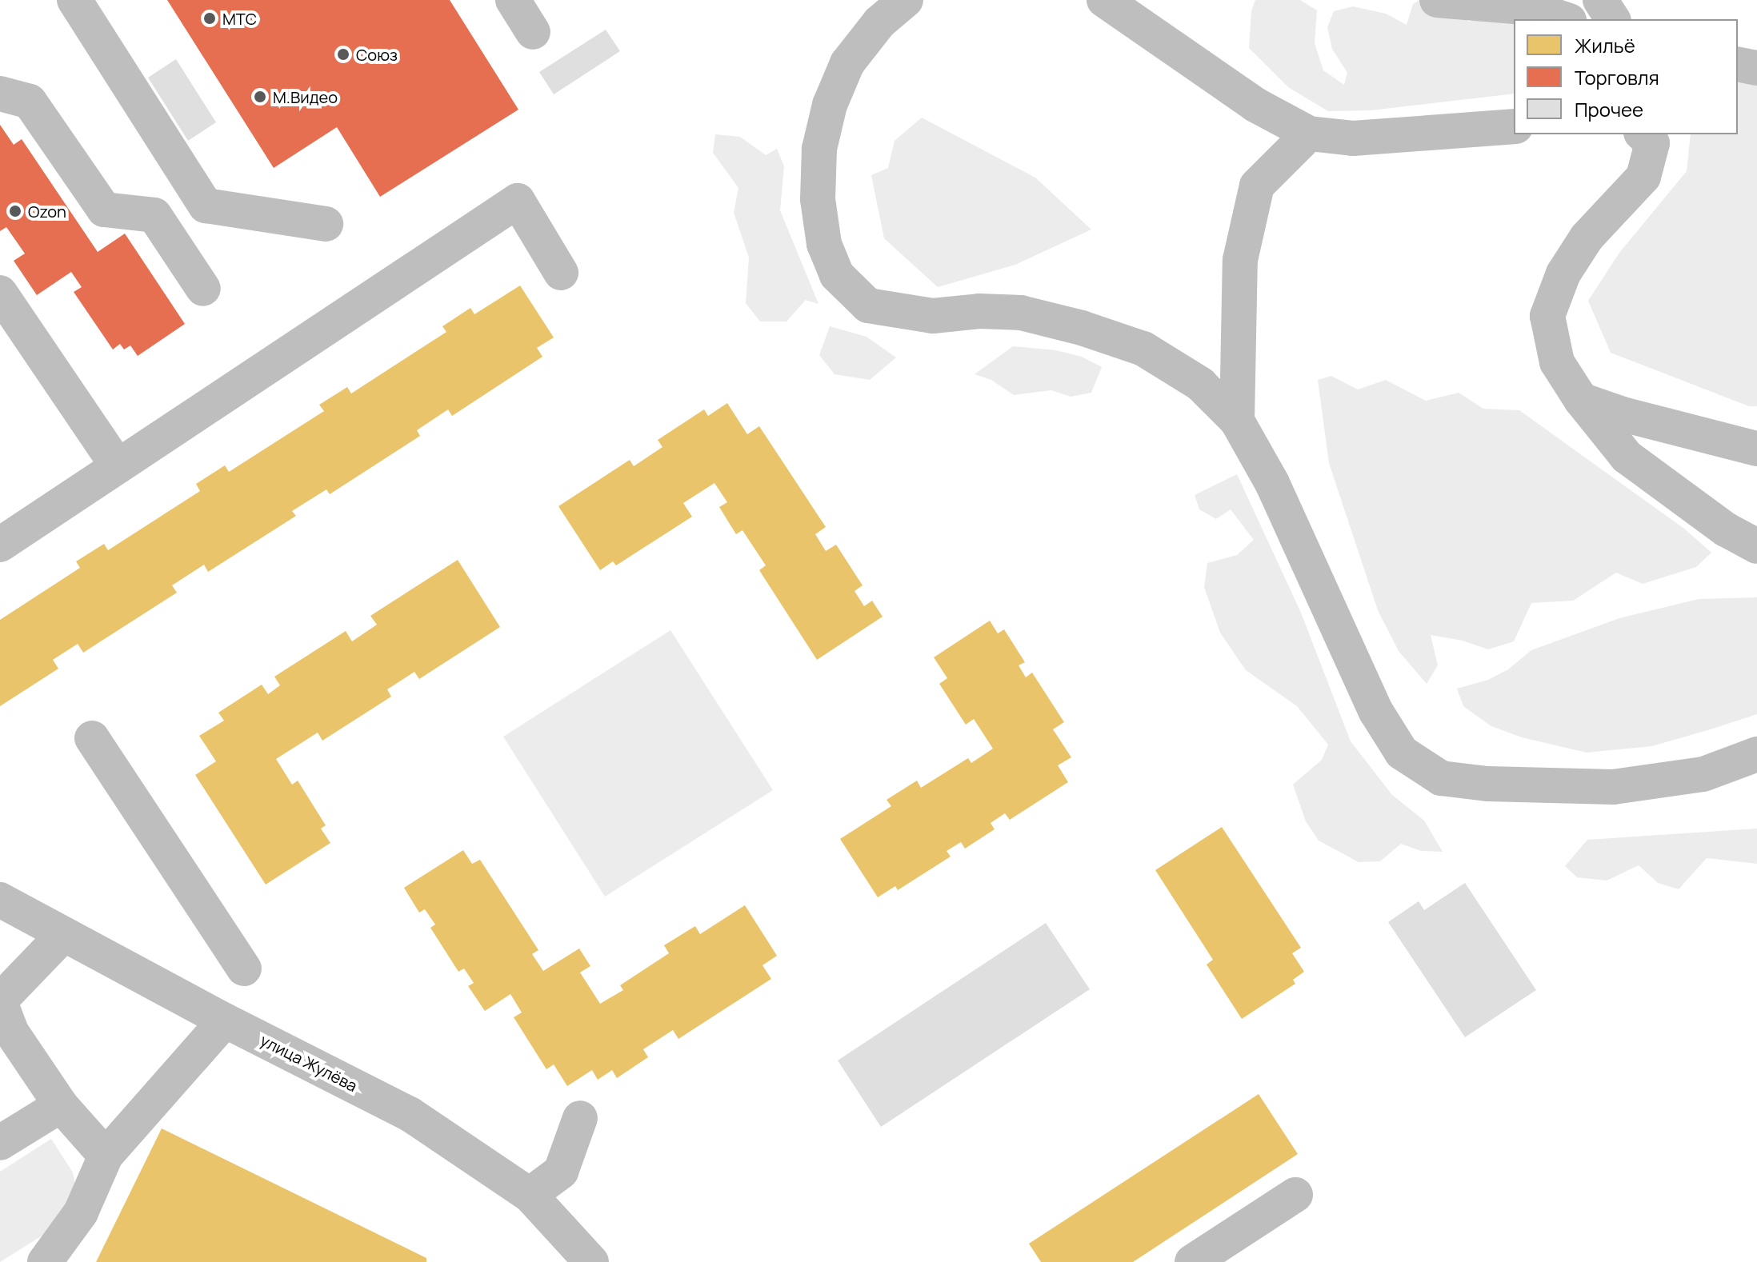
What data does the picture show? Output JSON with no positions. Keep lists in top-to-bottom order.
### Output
{
  "streets": {
    "street": ["улица Жулёва"]
  },
  "places": [
    "МТС",
    "Союз",
    "М.Видео",
    "Ozon"
  ],
  "legend": ["Жильё", "Торговля", "Прочее"]
}
